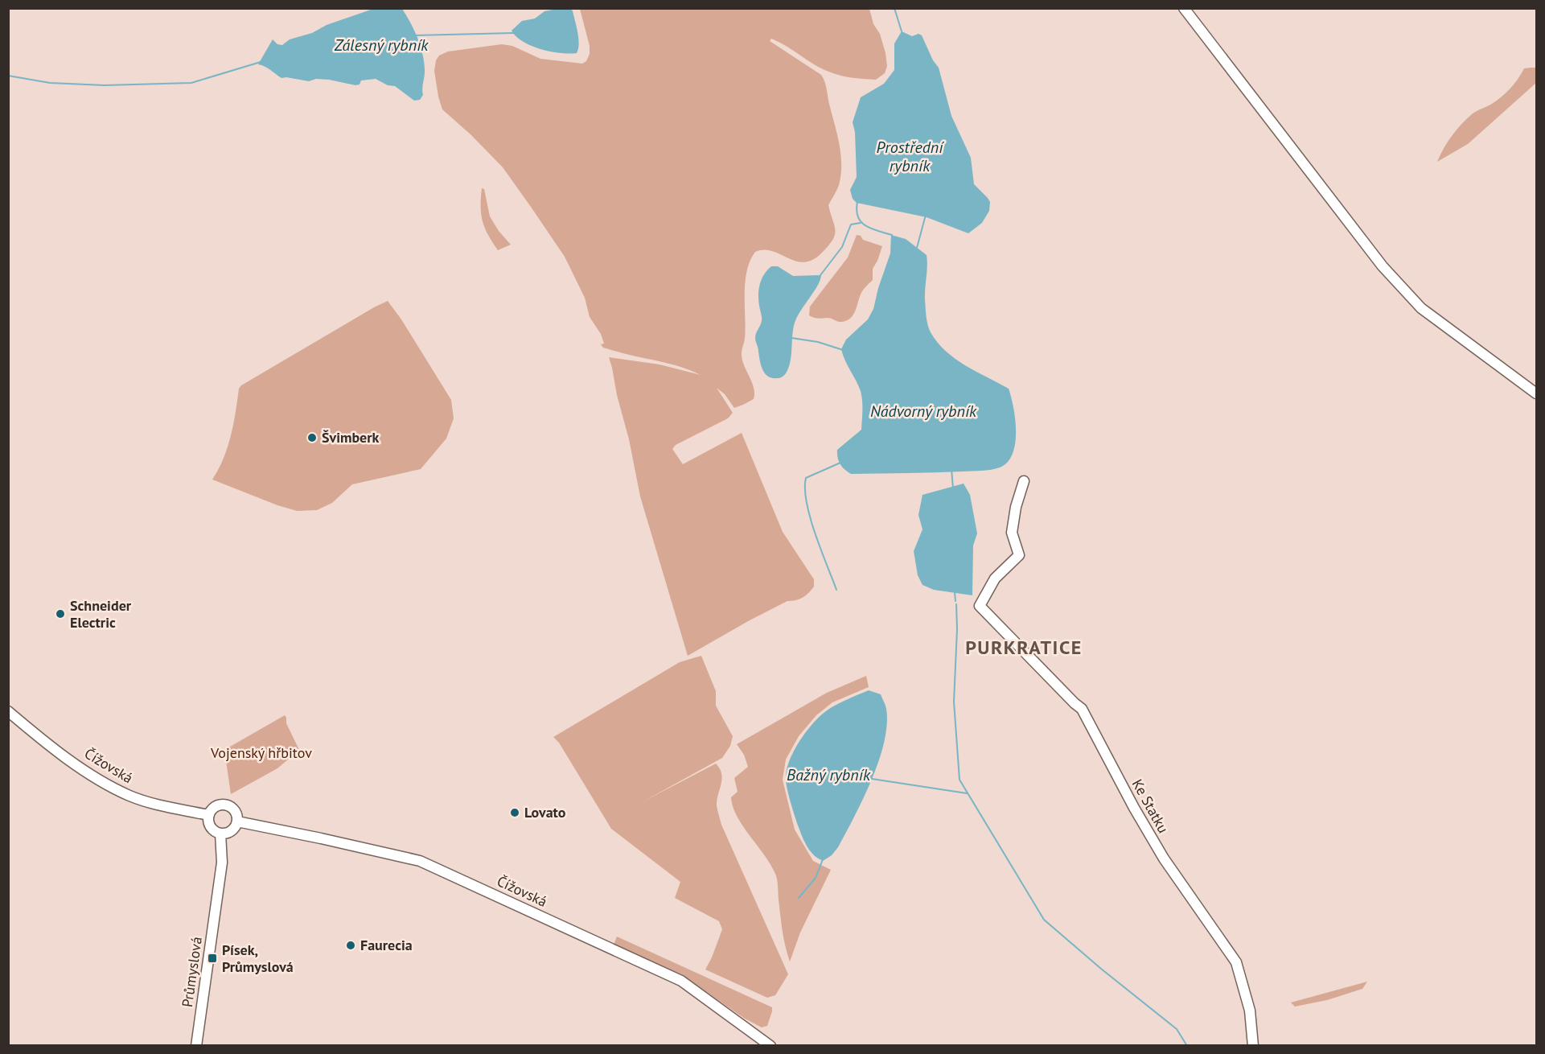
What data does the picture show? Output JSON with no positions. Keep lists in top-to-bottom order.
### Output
{
  "streets": {
    "street": ["Čížovská", "Ke Statku", "Průmyslová"]
  },
  "crossings": [
    ["Čížovská", "Průmyslová"]
  ],
  "districts": ["PURKRATICE"],
  "water": [
    "Zálesný rybník",
    "Prostřední rybník",
    "Nádvorný rybník",
    "Bažný rybník"
  ],
  "parks": ["Vojenský hřbitov"],
  "places": {
    "other": [
      "Švimberk",
      "Schneider Electric",
      "Lovato",
      "Faurecia"
    ],
    "transit": ["Písek, Průmyslová"]
  }
}
